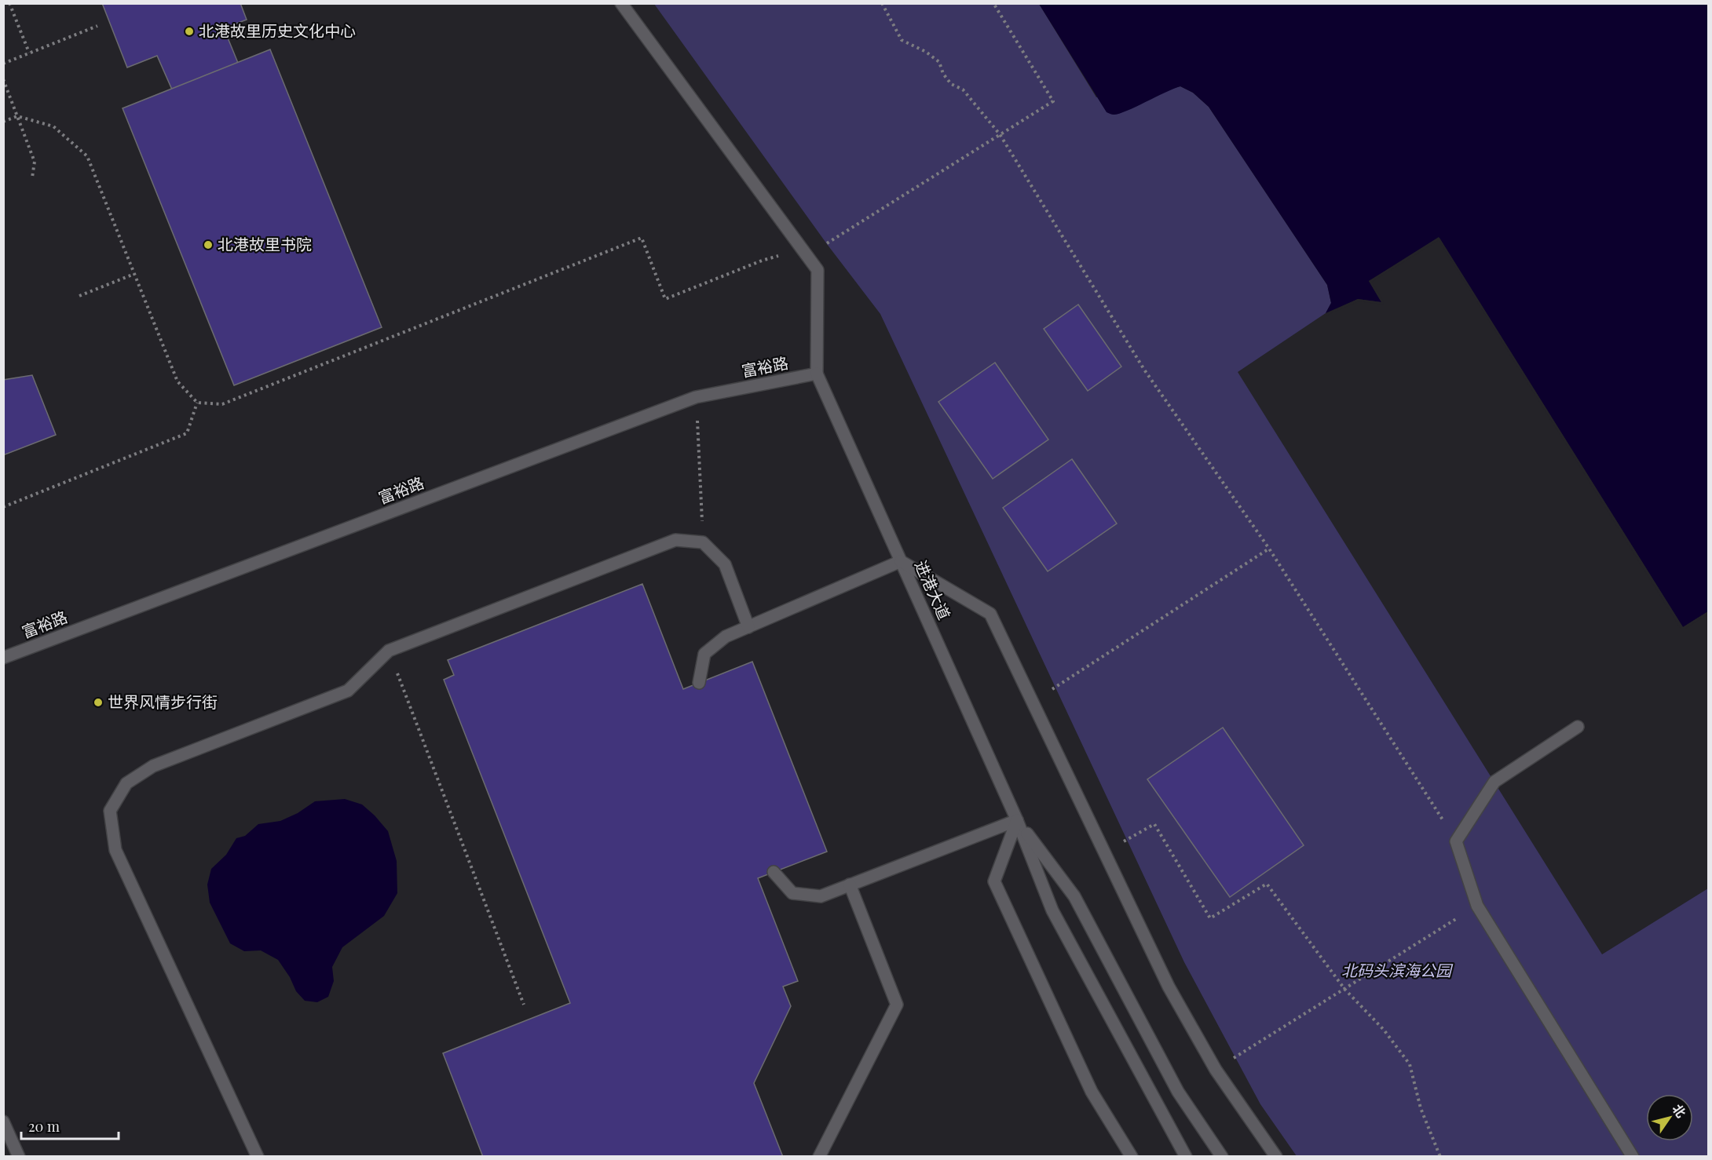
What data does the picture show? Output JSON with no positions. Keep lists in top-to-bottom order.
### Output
{
  "streets": {
    "street": ["富裕路", "进港大道"]
  },
  "crossings": [
    ["富裕路", "进港大道"]
  ],
  "parks": ["北码头滨海公园"],
  "places": ["北港故里历史文化中心", "北港故里书院", "世界风情步行街"],
  "scale_bar": "20 m",
  "north": "top right"
}
